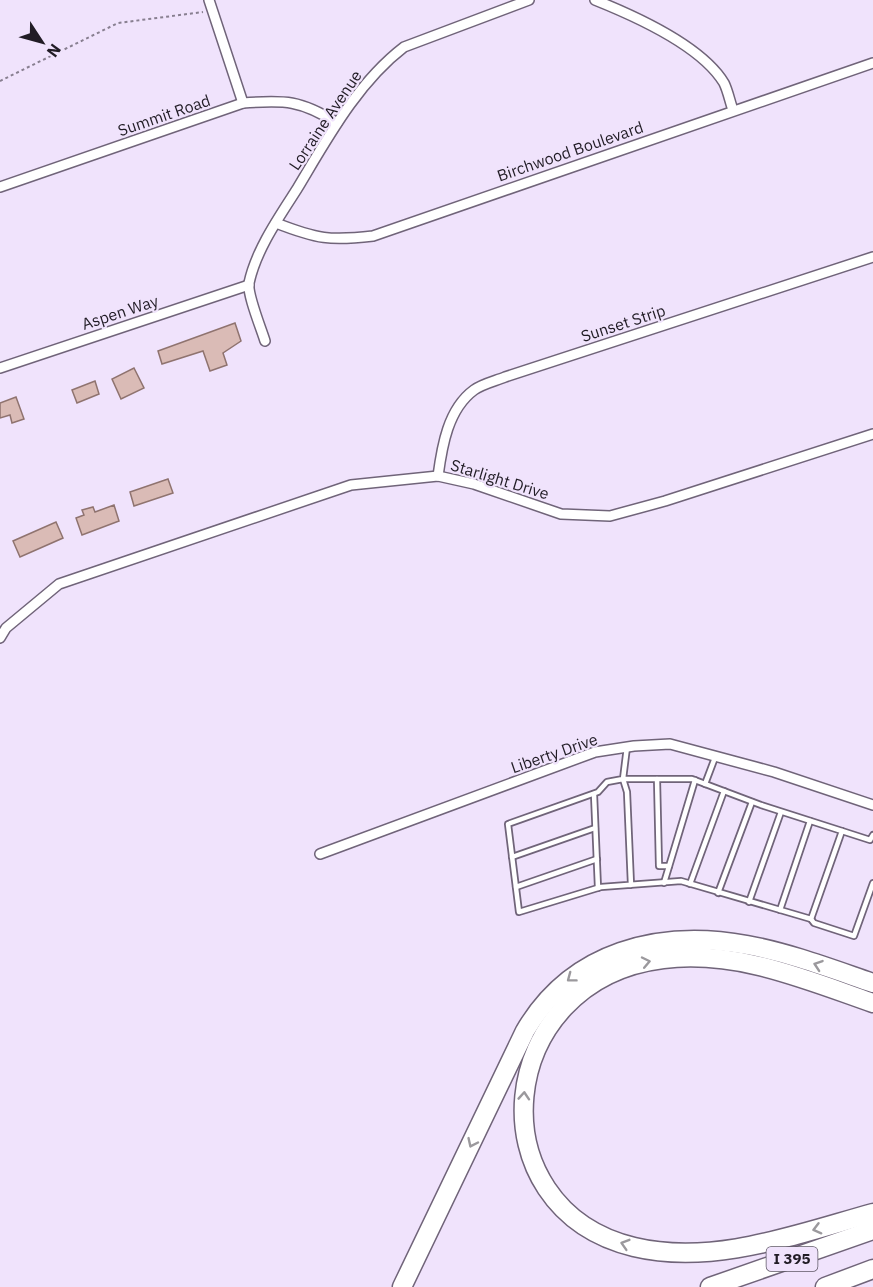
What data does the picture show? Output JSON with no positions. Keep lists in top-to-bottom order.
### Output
{
  "streets": {
    "highway": ["I 395"],
    "street": [
      "Summit Road",
      "Lorraine Avenue",
      "Birchwood Boulevard",
      "Aspen Way",
      "Sunset Strip",
      "Starlight Drive",
      "Liberty Drive"
    ]
  },
  "crossings": [
    ["Summit Road", "Lorraine Avenue"],
    ["Lorraine Avenue", "Birchwood Boulevard"],
    ["Lorraine Avenue", "Aspen Way"],
    ["Sunset Strip", "Starlight Drive"]
  ],
  "north": "bottom right"
}
